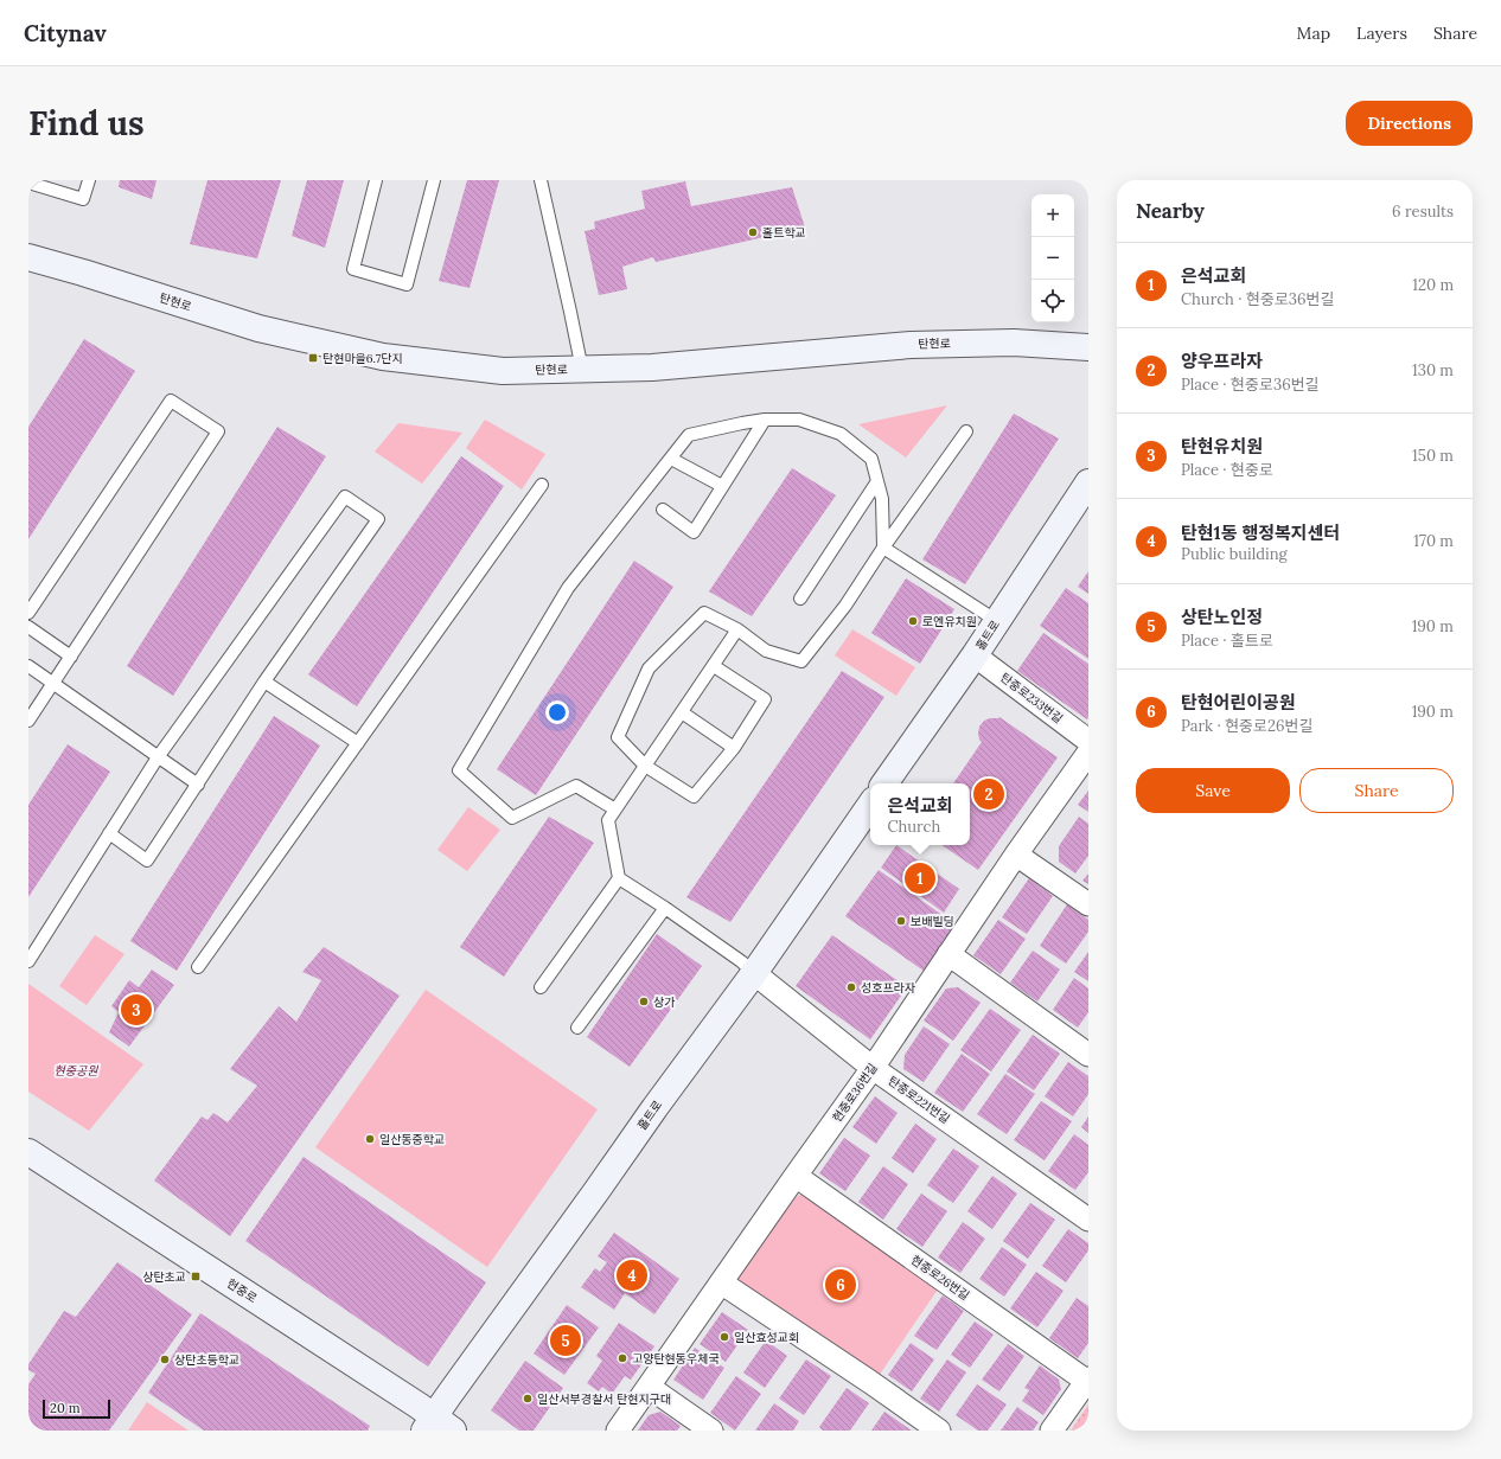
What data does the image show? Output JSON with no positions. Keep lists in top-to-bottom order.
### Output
{
  "streets": {
    "street": [
      "탄현로",
      "홀트로",
      "탄중로233번길",
      "현중로36번길",
      "탄중로221번길",
      "현중로26번길",
      "현중로"
    ]
  },
  "crossings": [
    ["홀트로", "탄중로233번길"],
    ["홀트로", "탄중로221번길"],
    ["홀트로", "현중로"],
    ["현중로36번길", "탄중로221번길"],
    ["현중로36번길", "현중로26번길"]
  ],
  "parks": ["현중공원"],
  "places": {
    "other": [
      "홀트학교",
      "로엔유치원",
      "보배빌딩",
      "성호프라자",
      "상가",
      "일산동중학교",
      "일산효성교회",
      "고양탄현동우체국",
      "상탄초등학교",
      "일산서부경찰서 탄현지구대"
    ],
    "transit": ["탄현마을6.7단지", "상탄초교"]
  },
  "scale_bar": "20 m",
  "page": {
    "header": "Citynav",
    "nav": ["Map", "Layers", "Share"],
    "buttons": [
      "Directions",
      ["Save", "Share"]
    ],
    "title": "Find us",
    "heading": ["Nearby", "6 results"],
    "map_buttons": ["+", "−"],
    "list": [
      {
        "mark": "1",
        "name": "은석교회",
        "note": "Church · 현중로36번길",
        "value": "120 m"
      },
      {
        "mark": "2",
        "name": "양우프라자",
        "note": "Place · 현중로36번길",
        "value": "130 m"
      },
      {
        "mark": "3",
        "name": "탄현유치원",
        "note": "Place · 현중로",
        "value": "150 m"
      },
      {
        "mark": "4",
        "name": "탄현1동 행정복지센터",
        "note": "Public building",
        "value": "170 m"
      },
      {
        "mark": "5",
        "name": "상탄노인정",
        "note": "Place · 홀트로",
        "value": "190 m"
      },
      {
        "mark": "6",
        "name": "탄현어린이공원",
        "note": "Park · 현중로26번길",
        "value": "190 m"
      }
    ],
    "pins": [
      "2",
      "1",
      "3",
      "4",
      "6",
      "5"
    ],
    "popup": ["은석교회", "Church"],
    "scale": "20 m"
  }
}
